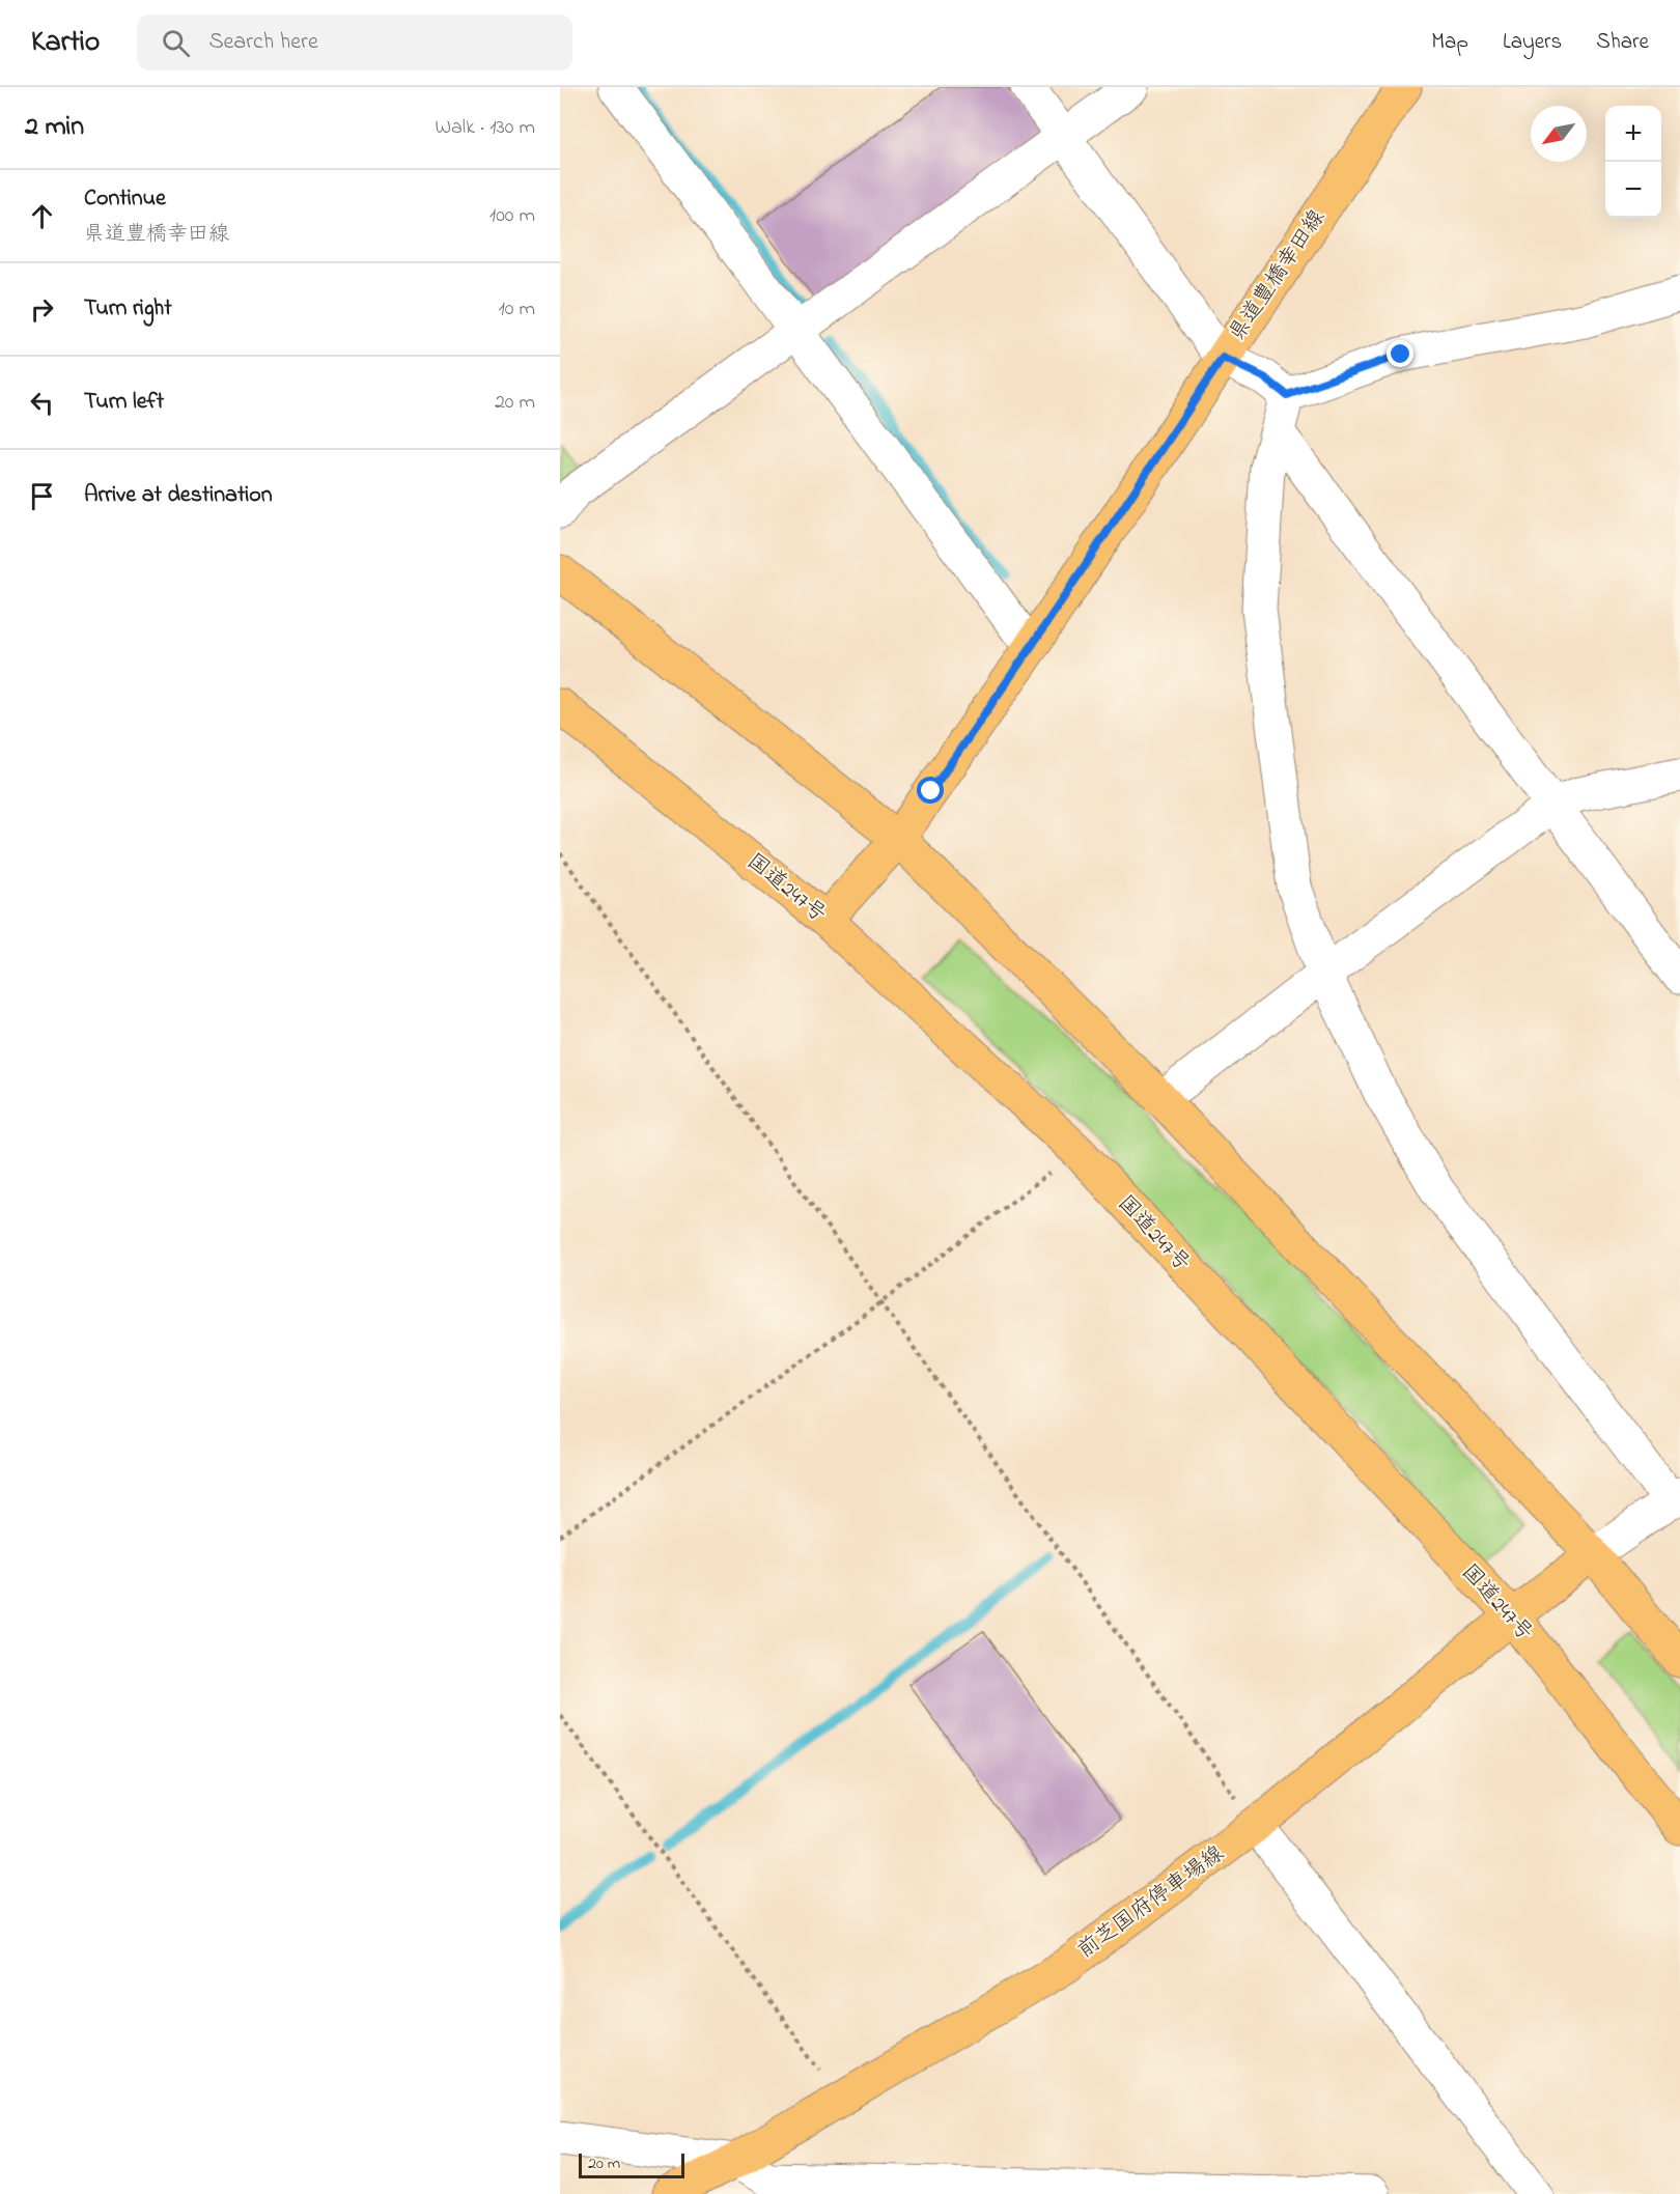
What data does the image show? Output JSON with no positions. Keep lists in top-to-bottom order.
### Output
{
  "streets": {
    "main road": ["県道豊橋幸田線", "国道247号", "前芝国府停車場線"]
  },
  "crossings": [
    ["県道豊橋幸田線", "国道247号"],
    ["国道247号", "前芝国府停車場線"]
  ],
  "scale_bar": "20 m",
  "north": "bottom left",
  "page": {
    "header": "Kartio",
    "search": "Search here",
    "nav": ["Map", "Layers", "Share"],
    "heading": ["2 min", "Walk · 130 m"],
    "map_buttons": ["+", "−"],
    "list": [
      ["Continue", "県道豊橋幸田線", "100 m"],
      ["Turn right", "10 m"],
      ["Turn left", "20 m"],
      "Arrive at destination"
    ],
    "scale": "20 m"
  }
}
